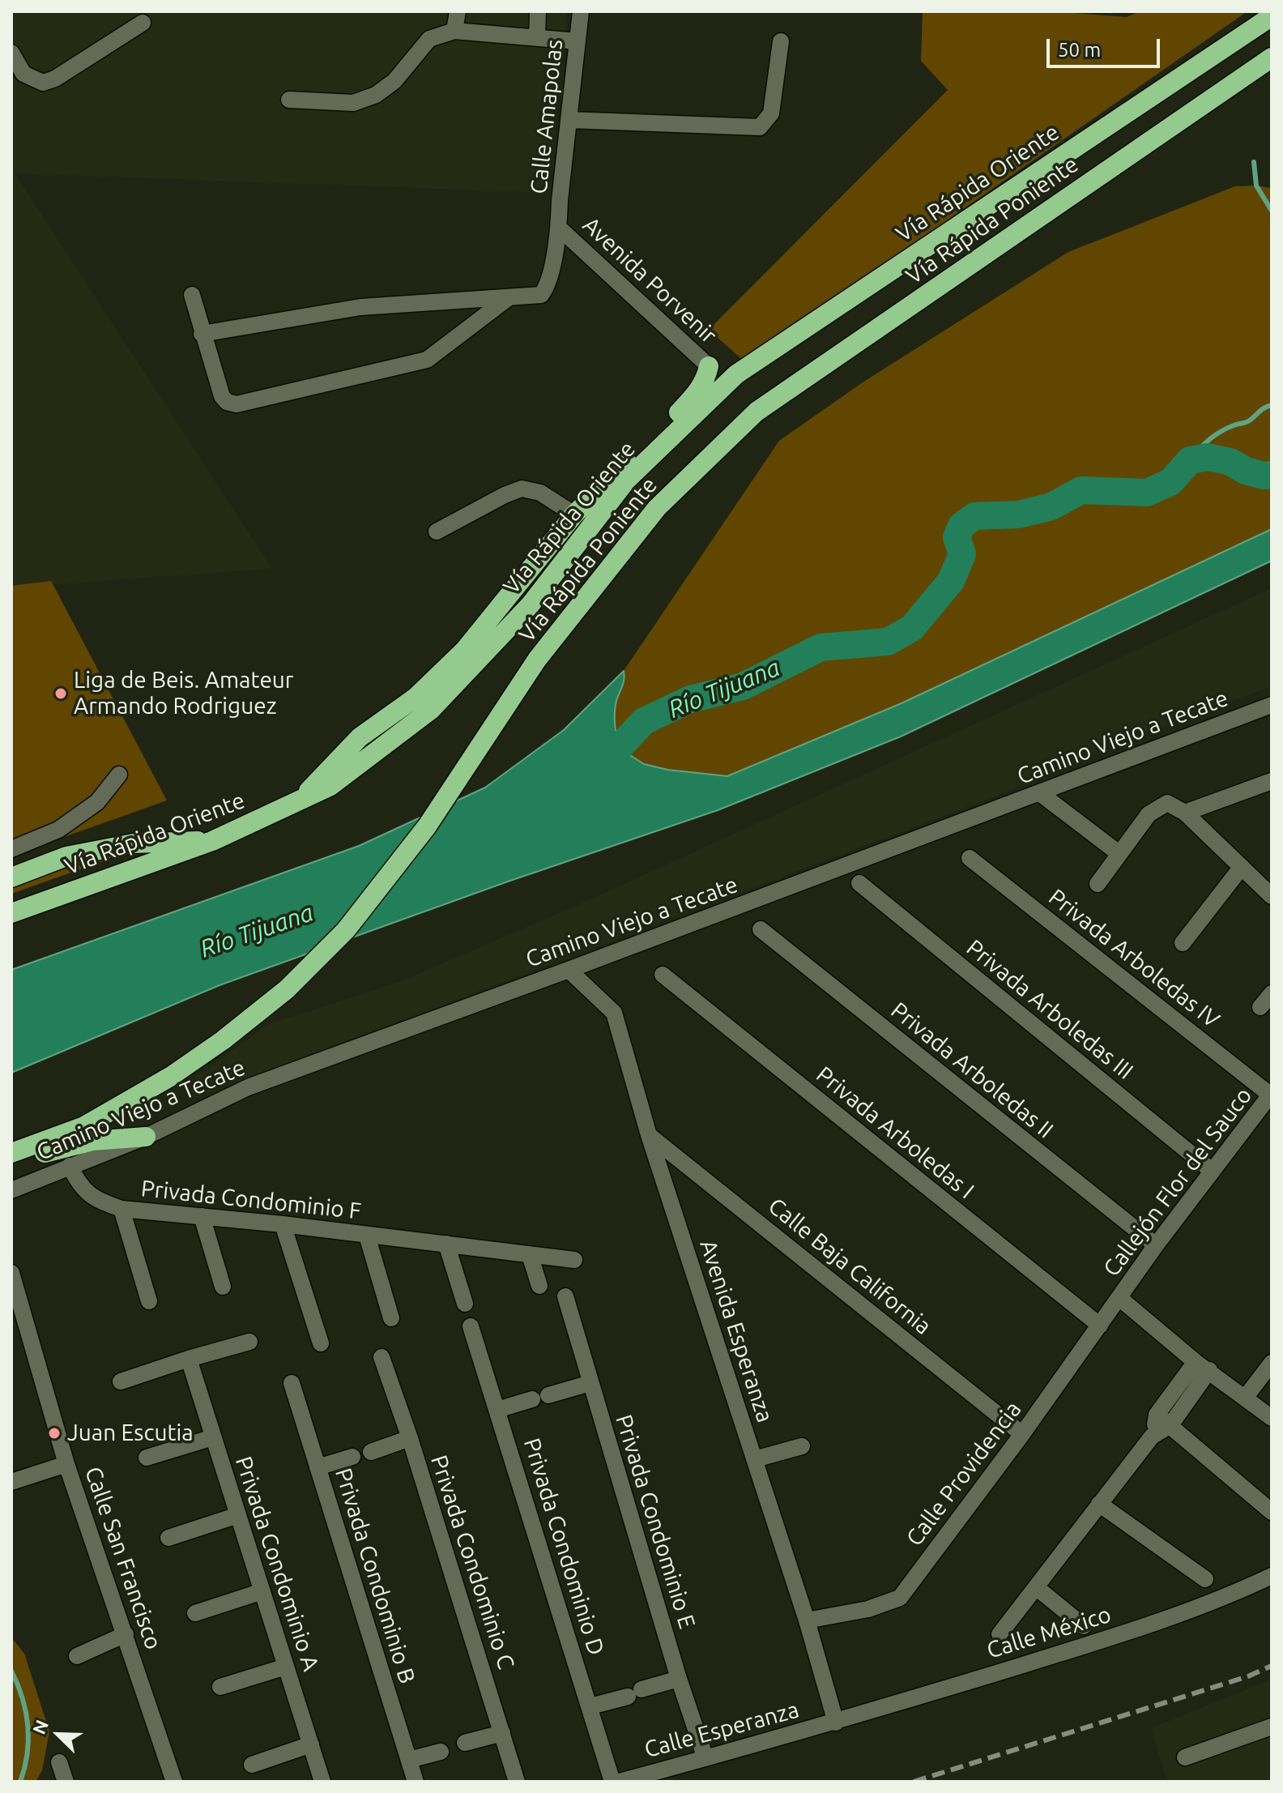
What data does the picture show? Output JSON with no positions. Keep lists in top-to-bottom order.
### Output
{
  "streets": {
    "highway": ["Vía Rápida Oriente", "Vía Rápida Poniente"],
    "street": [
      "Calle Amapolas",
      "Avenida Porvenir",
      "Camino Viejo a Tecate",
      "Privada Arboledas IV",
      "Privada Arboledas III",
      "Privada Arboledas II",
      "Privada Arboledas I",
      "Callejón Flor del Sauco",
      "Privada Condominio F",
      "Calle Baja California",
      "Avenida Esperanza",
      "Calle Providencia",
      "Privada Condominio E",
      "Privada Condominio D",
      "Calle San Francisco",
      "Privada Condominio C",
      "Privada Condominio A",
      "Privada Condominio B",
      "Calle México",
      "Calle Esperanza"
    ]
  },
  "crossings": [
    ["Calle Amapolas", "Avenida Porvenir"],
    ["Camino Viejo a Tecate", "Privada Condominio F"],
    ["Camino Viejo a Tecate", "Avenida Esperanza"],
    ["Privada Arboledas IV", "Callejón Flor del Sauco"],
    ["Privada Arboledas III", "Callejón Flor del Sauco"],
    ["Privada Arboledas II", "Callejón Flor del Sauco"],
    ["Privada Arboledas I", "Calle Providencia"],
    ["Callejón Flor del Sauco", "Calle Providencia"],
    ["Calle Baja California", "Avenida Esperanza"],
    ["Calle Baja California", "Calle Providencia"],
    ["Avenida Esperanza", "Calle Providencia"],
    ["Avenida Esperanza", "Calle México"],
    ["Avenida Esperanza", "Calle Esperanza"],
    ["Privada Condominio E", "Calle Esperanza"],
    ["Calle México", "Calle Esperanza"]
  ],
  "water": ["Río Tijuana"],
  "places": ["Liga de Beis. Amateur Armando Rodriguez", "Juan Escutia"],
  "scale_bar": "50 m",
  "north": "top left"
}
